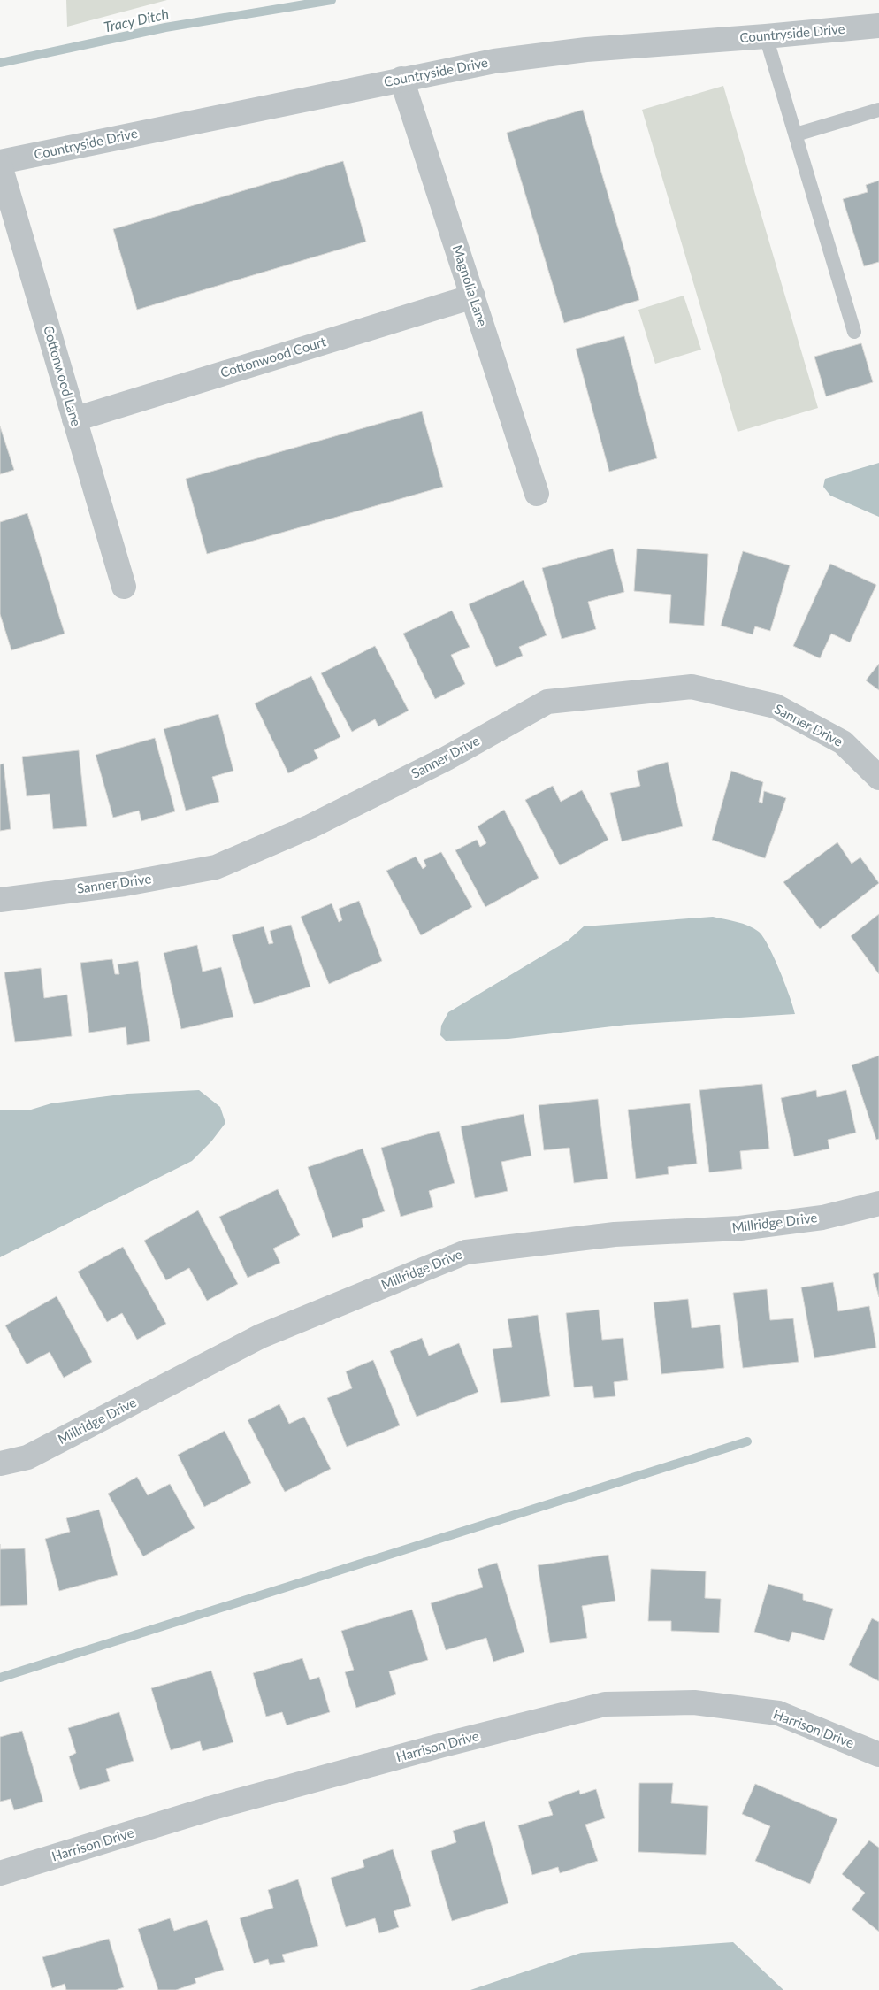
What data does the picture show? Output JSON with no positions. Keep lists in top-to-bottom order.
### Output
{
  "streets": {
    "street": [
      "Countryside Drive",
      "Magnolia Lane",
      "Cottonwood Court",
      "Cottonwood Lane",
      "Sanner Drive",
      "Millridge Drive",
      "Harrison Drive"
    ]
  },
  "crossings": [
    ["Countryside Drive", "Magnolia Lane"],
    ["Magnolia Lane", "Cottonwood Court"],
    ["Cottonwood Court", "Cottonwood Lane"]
  ],
  "water": ["Tracy Ditch"]
}
